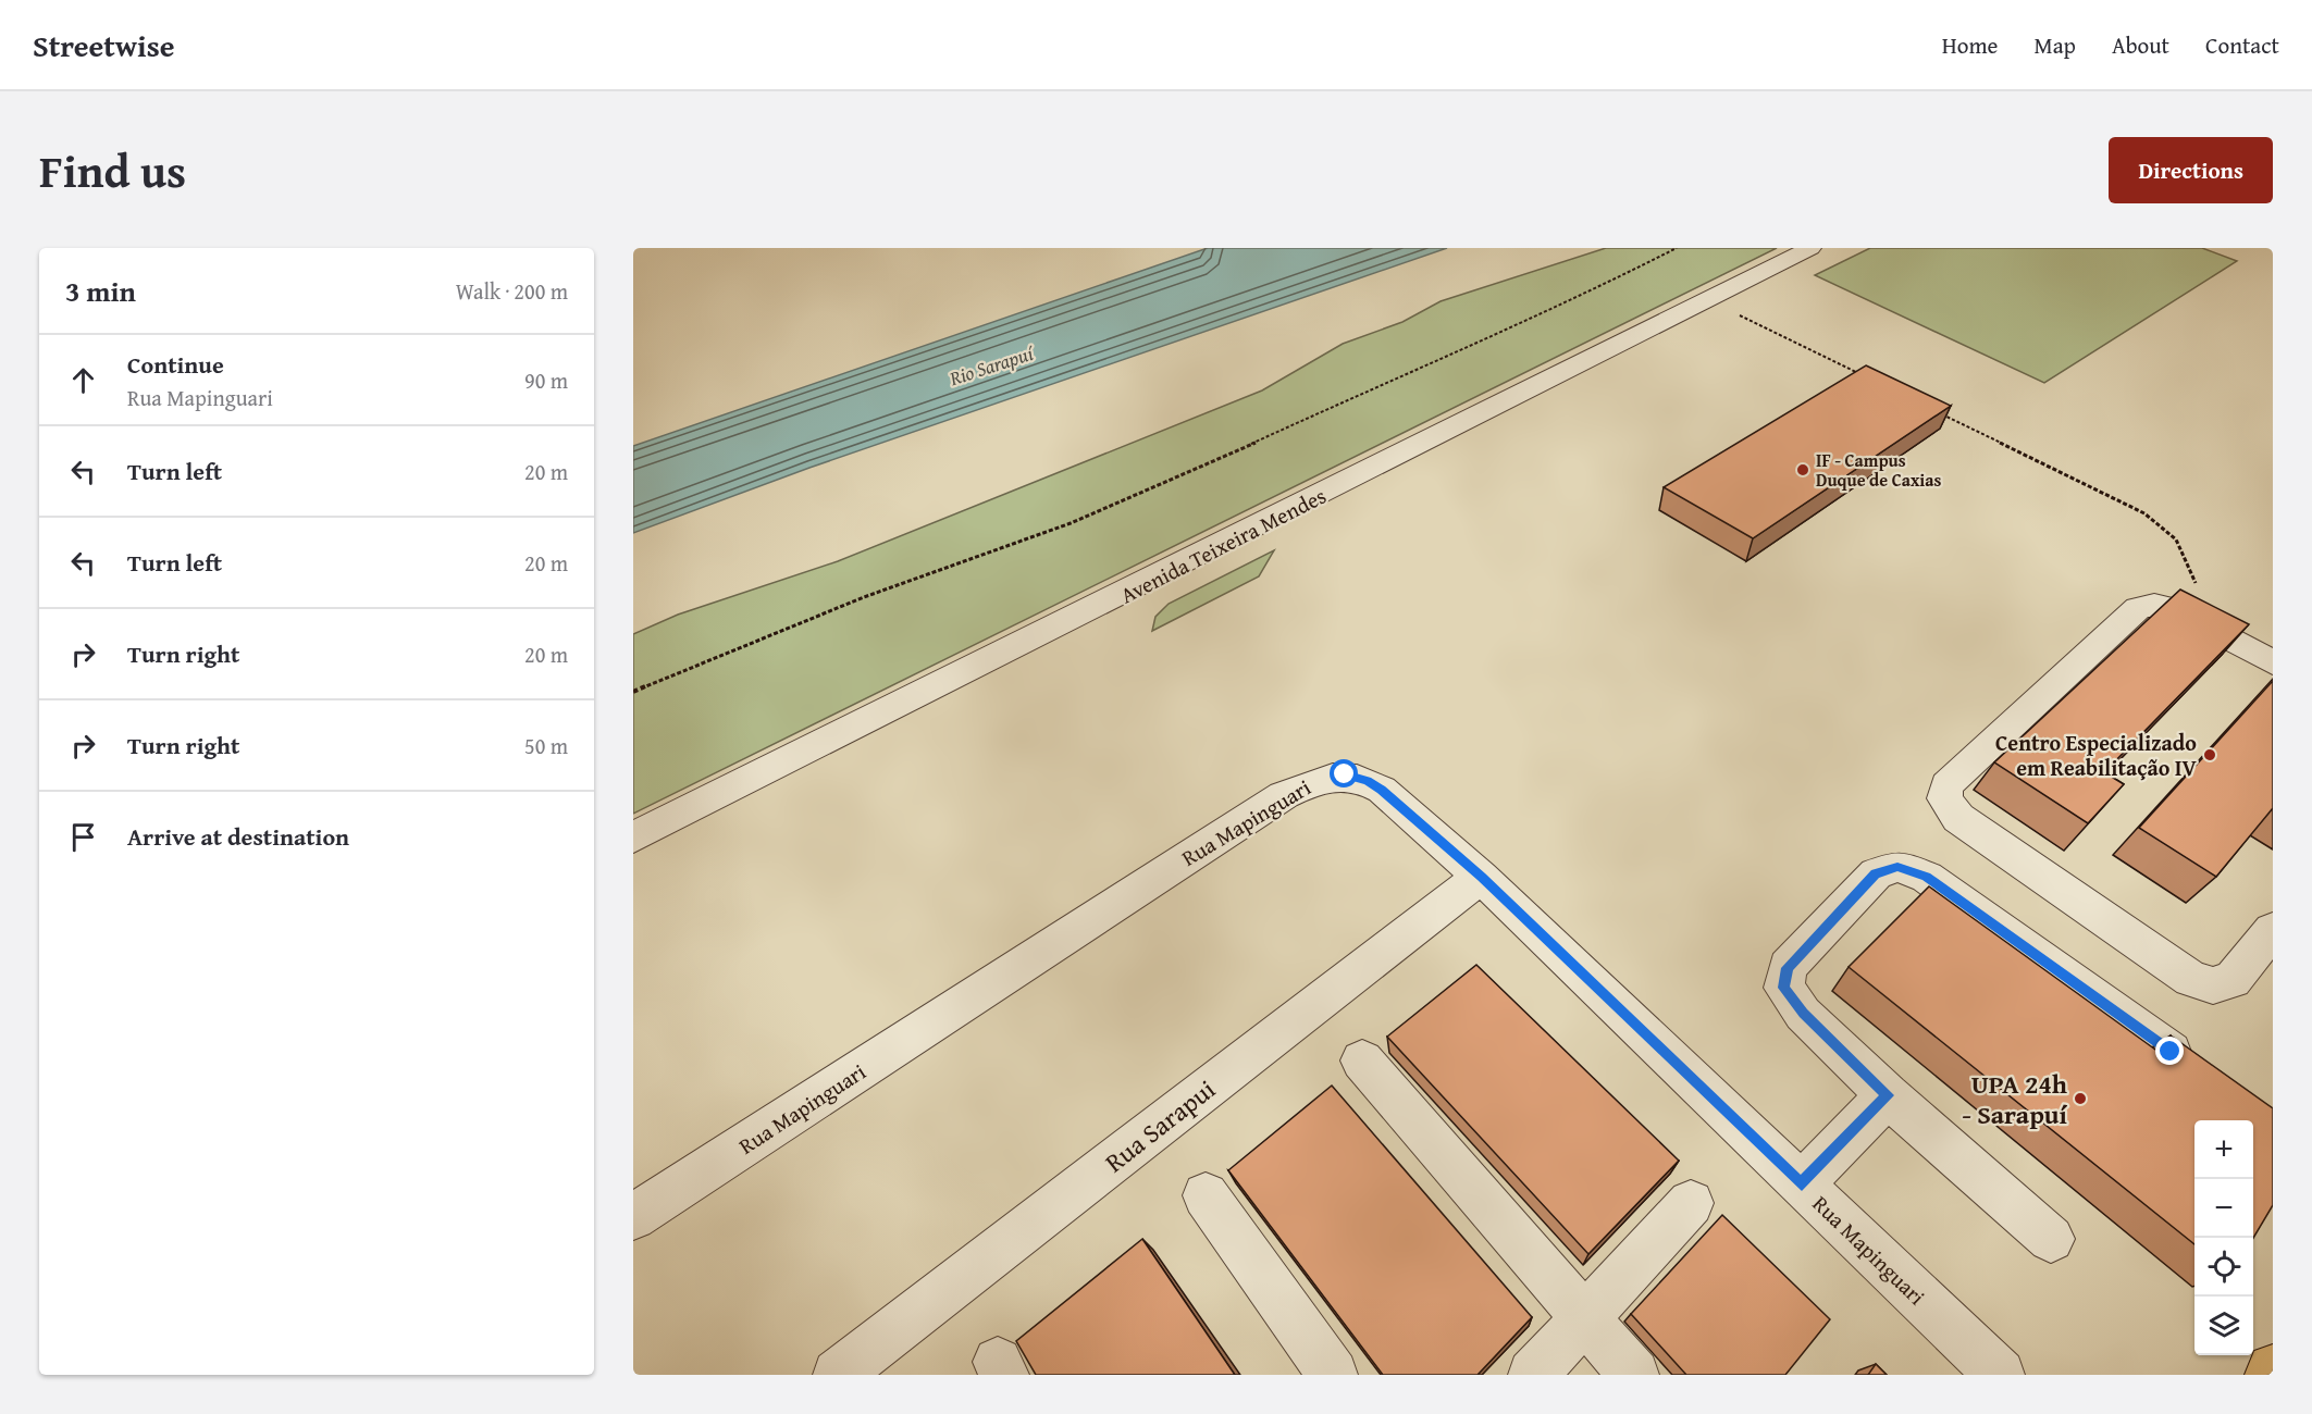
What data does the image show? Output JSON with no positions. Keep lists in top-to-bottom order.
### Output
{
  "streets": {
    "street": ["Avenida Teixeira Mendes", "Rua Mapinguari", "Rua Sarapui"]
  },
  "crossings": [
    ["Rua Mapinguari", "Rua Sarapui"]
  ],
  "water": ["Rio Sarapuí"],
  "places": ["IF - Campus Duque de Caxias", "Centro Especializado em Reabilitação IV", "UPA 24h - Sarapuí"],
  "page": {
    "header": "Streetwise",
    "nav": [
      "Home",
      "Map",
      "About",
      "Contact"
    ],
    "title": "Find us",
    "buttons": "Directions",
    "heading": ["3 min", "Walk · 200 m"],
    "list": [
      ["Continue", "Rua Mapinguari", "90 m"],
      ["Turn left", "20 m"],
      ["Turn left", "20 m"],
      ["Turn right", "20 m"],
      ["Turn right", "50 m"],
      "Arrive at destination"
    ],
    "map_buttons": ["+", "−"]
  }
}
